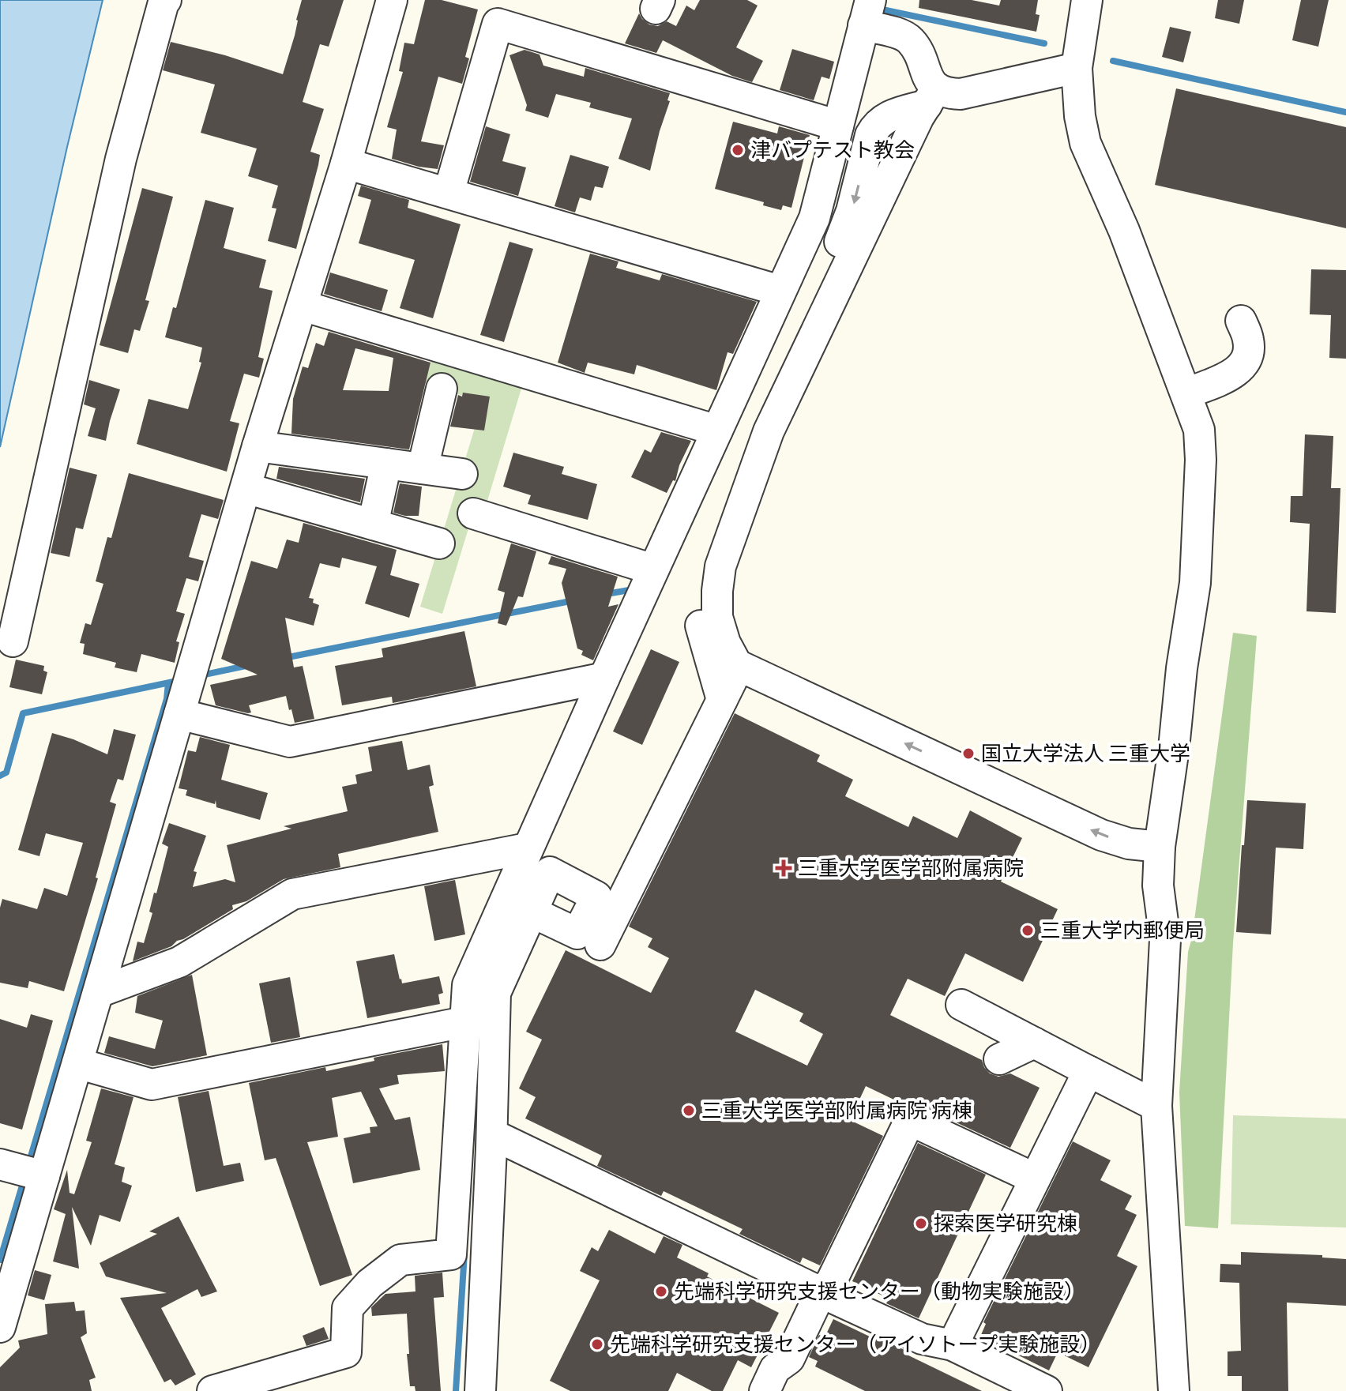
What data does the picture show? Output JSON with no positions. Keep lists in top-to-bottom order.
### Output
{
  "places": {
    "other": [
      "津バプテスト教会",
      "国立大学法人 三重大学",
      "三重大学内郵便局",
      "三重大学医学部附属病院 病棟",
      "探索医学研究棟",
      "先端科学研究支援センター（動物実験施設）",
      "先端科学研究支援センター（アイソトープ実験施設）"
    ],
    "health": ["三重大学医学部附属病院"]
  }
}
